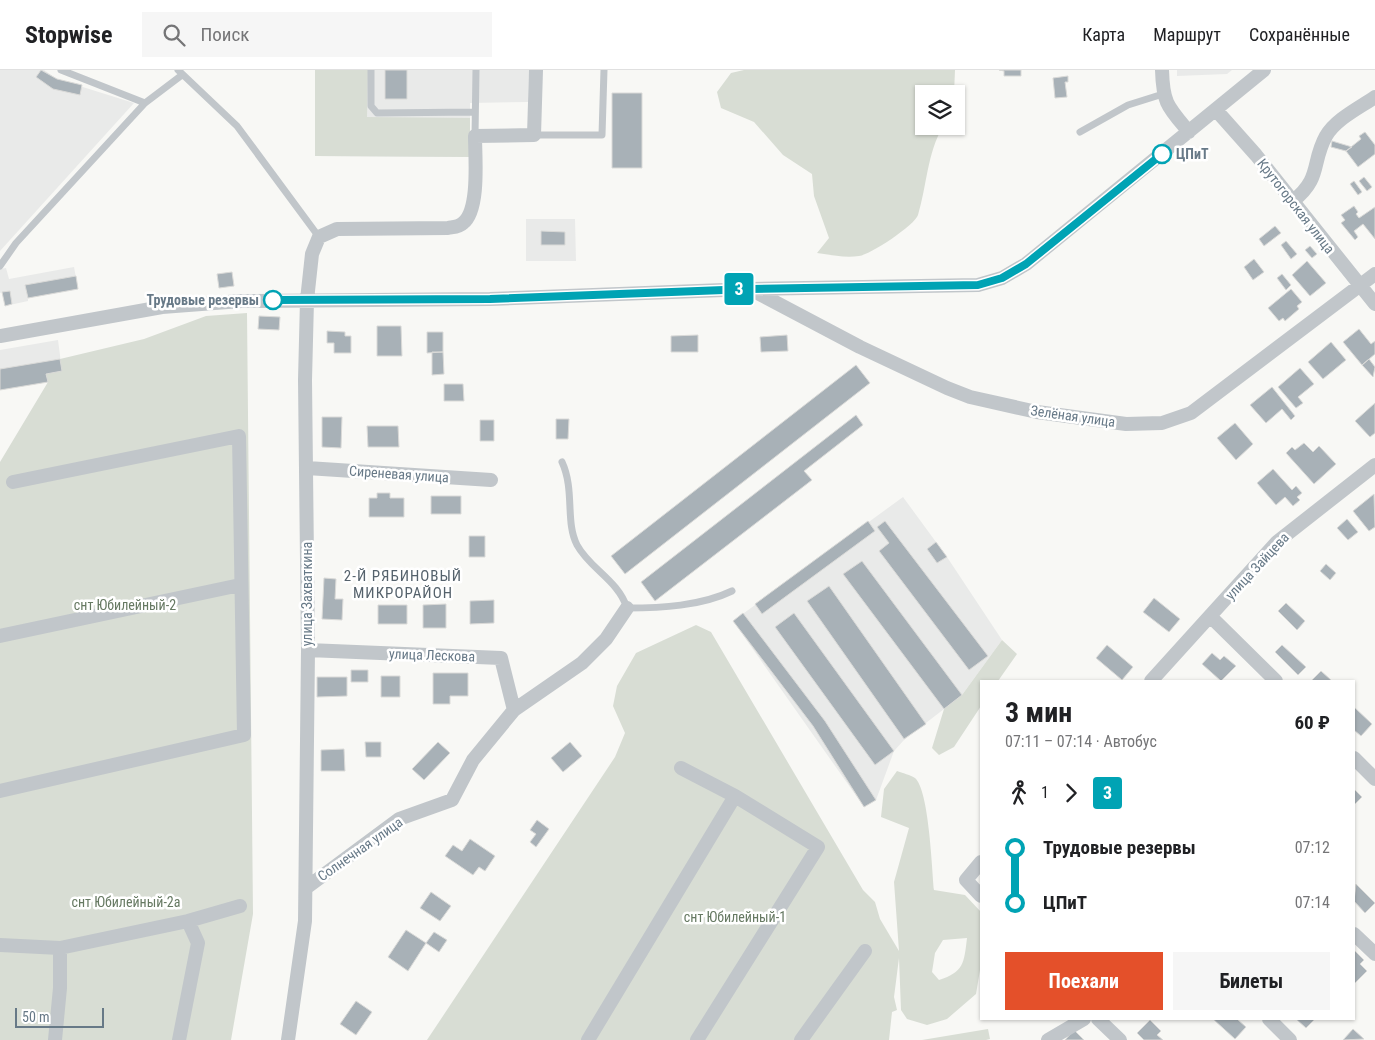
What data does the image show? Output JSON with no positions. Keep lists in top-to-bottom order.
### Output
{
  "streets": {
    "street": [
      "Крутогорская улица",
      "Зелёная улица",
      "Сиреневая улица",
      "улица Зайцева",
      "улица Захваткина",
      "улица Лескова",
      "Солнечная улица"
    ]
  },
  "crossings": [
    ["Крутогорская улица", "Зелёная улица"],
    ["Сиреневая улица", "улица Захваткина"],
    ["улица Захваткина", "улица Лескова"],
    ["улица Захваткина", "Солнечная улица"],
    ["улица Лескова", "Солнечная улица"]
  ],
  "districts": ["2-Й РЯБИНОВЫЙ МИКРОРАЙОН"],
  "parks": ["снт Юбилейный-2", "снт Юбилейный-2а", "снт Юбилейный-1"],
  "places": ["ЦПиТ", "Трудовые резервы"],
  "lines": ["bus line 3"],
  "scale_bar": "50 m",
  "page": {
    "header": "Stopwise",
    "search": "Поиск",
    "nav": ["Карта", "Маршрут", "Сохранённые"],
    "on_map": "3",
    "heading": ["3 мин", "07:11 – 07:14 · Автобус", "60 ₽"],
    "legs": ["1", "3"],
    "list": [
      {
        "name": "Трудовые резервы",
        "value": "07:12"
      },
      {
        "name": "ЦПиТ",
        "value": "07:14"
      }
    ],
    "buttons": ["Поехали", "Билеты"],
    "scale": "50 m"
  }
}
